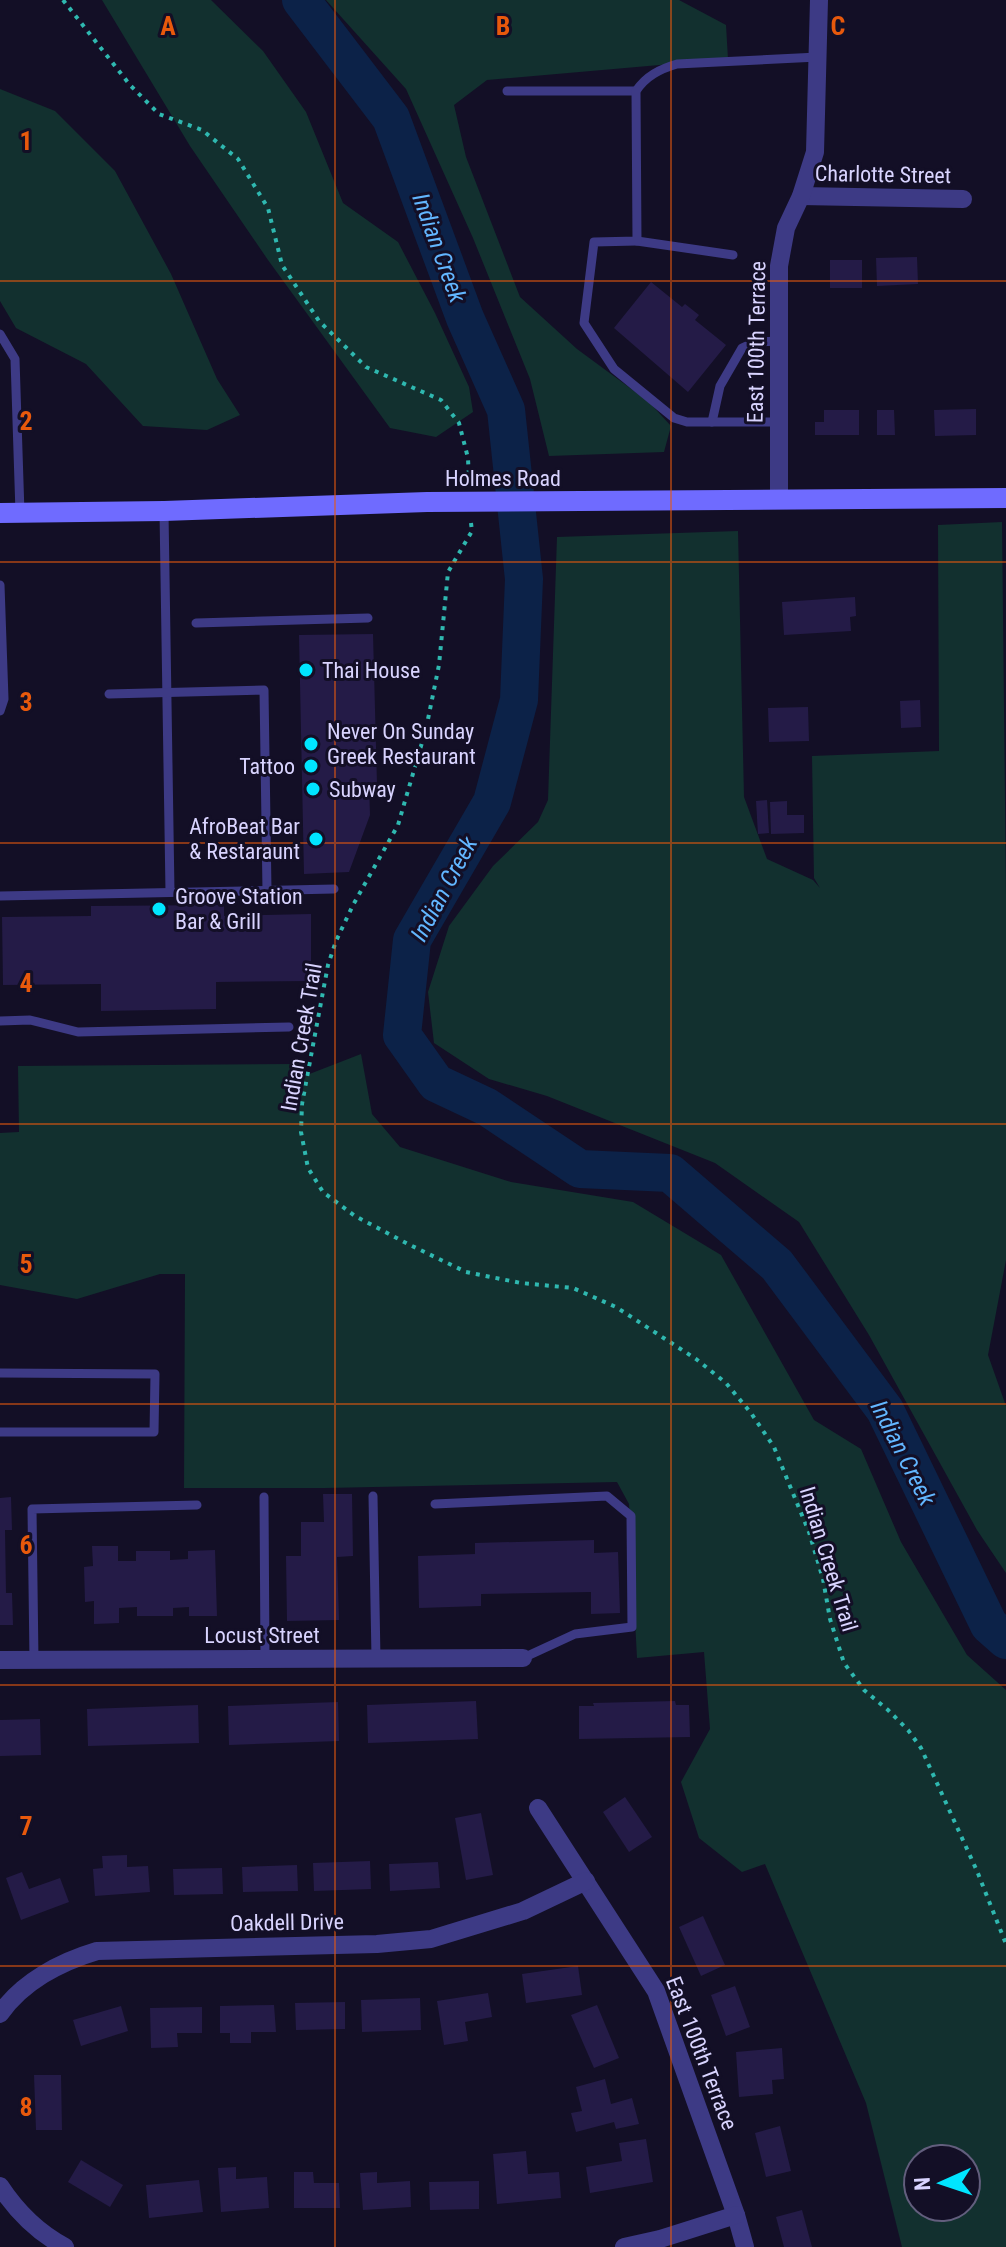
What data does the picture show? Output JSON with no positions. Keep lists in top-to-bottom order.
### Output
{
  "streets": {
    "main road": ["Holmes Road"],
    "street": [
      "Charlotte Street",
      "East 100th Terrace",
      "Locust Street",
      "Oakdell Drive"
    ],
    "path": ["Indian Creek Trail"]
  },
  "crossings": [
    ["Charlotte Street", "East 100th Terrace"],
    ["East 100th Terrace", "Holmes Road"],
    ["East 100th Terrace", "Oakdell Drive"]
  ],
  "water": ["Indian Creek"],
  "places": [
    "Thai House",
    "Never On Sunday Greek Restaurant",
    "Tattoo",
    "Subway",
    "AfroBeat Bar & Restaraunt",
    "Groove Station Bar & Grill"
  ],
  "north": "left",
  "grid": {
    "columns": ["A", "B", "C"],
    "rows": [
      "1",
      "2",
      "3",
      "4",
      "5",
      "6",
      "7",
      "8"
    ]
  }
}
